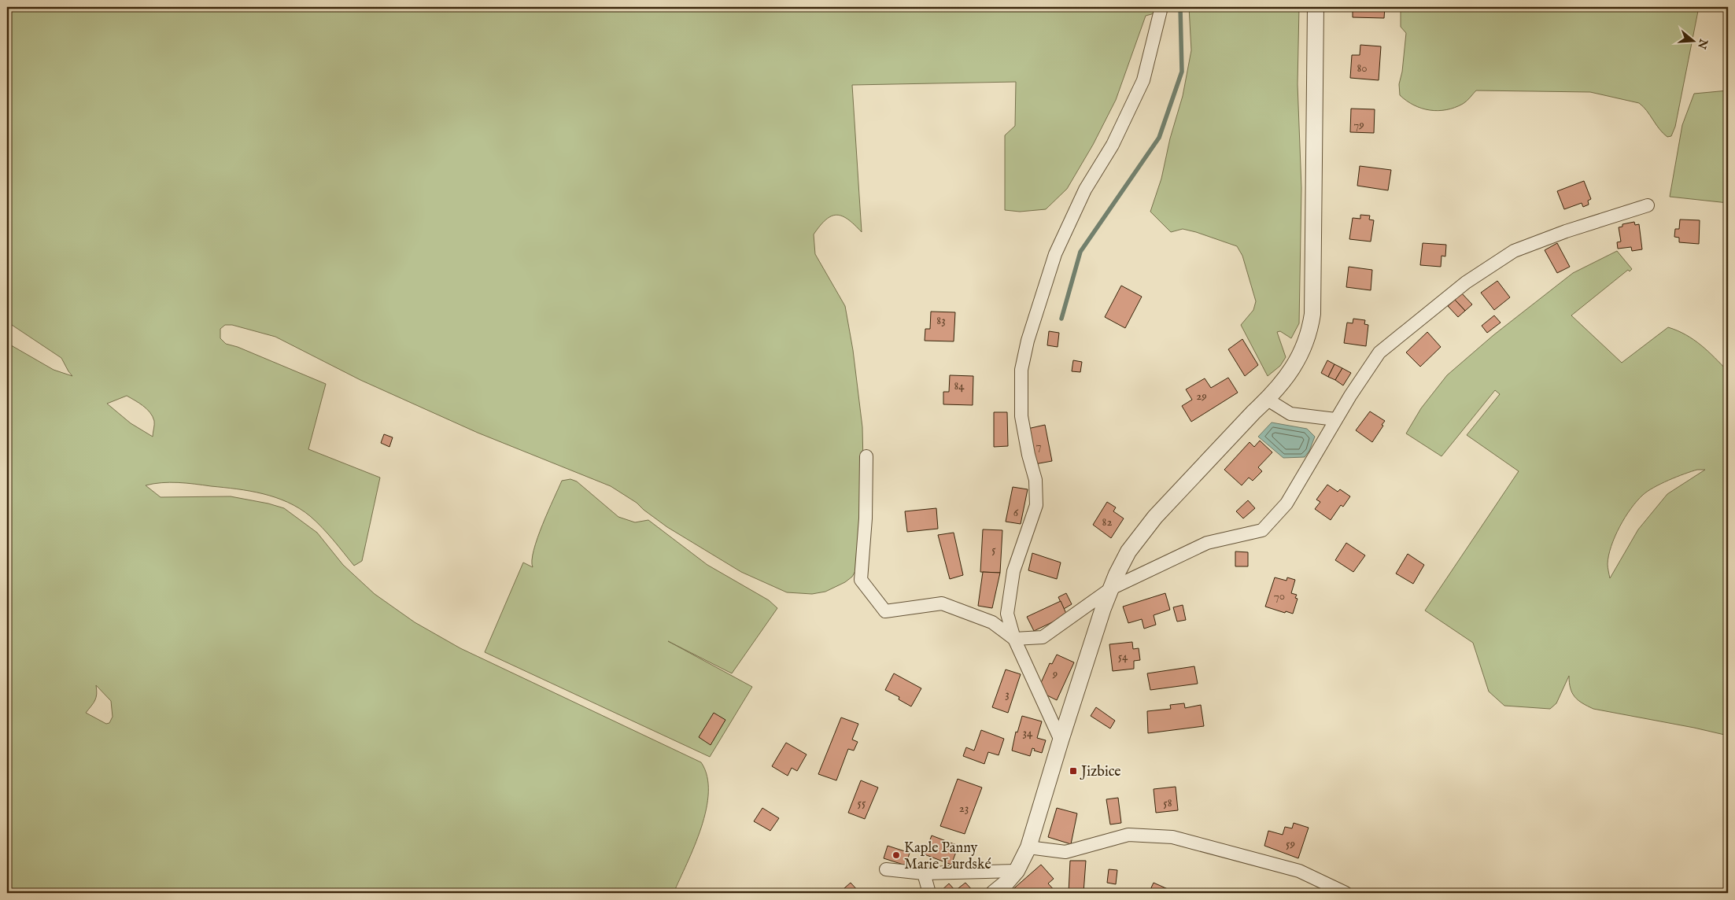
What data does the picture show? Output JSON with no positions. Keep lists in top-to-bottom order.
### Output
{
  "places": {
    "transit": ["Jizbice"],
    "other": ["Kaple Panny Marie Lurdské"]
  },
  "house_numbers": [
    "80",
    "79",
    "83",
    "84",
    "29",
    "7",
    "6",
    "82",
    "5",
    "70",
    "54",
    "9",
    "3",
    "34",
    "55",
    "58",
    "23",
    "59"
  ],
  "north": "right"
}
